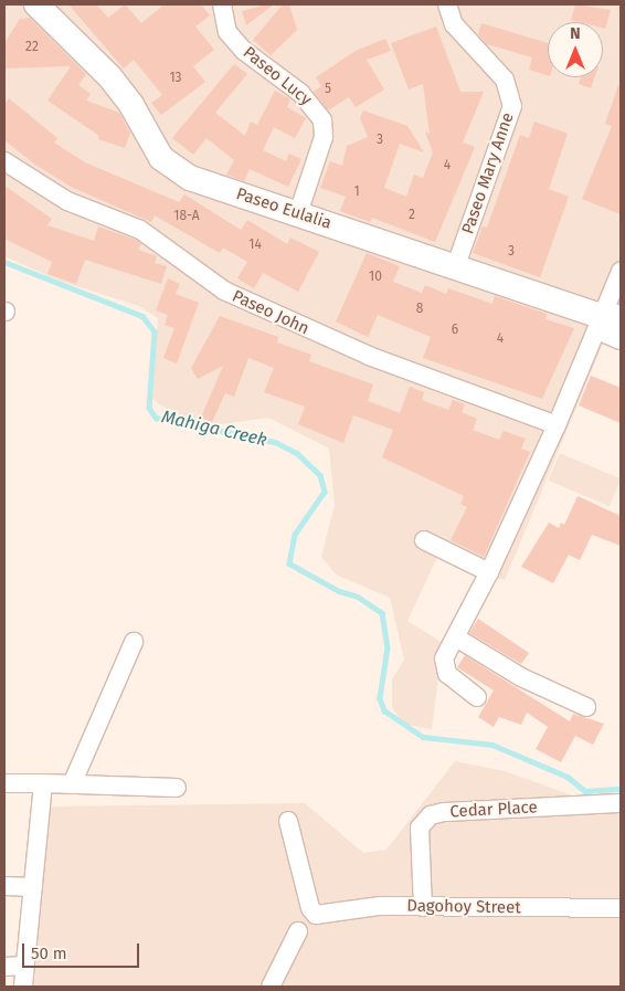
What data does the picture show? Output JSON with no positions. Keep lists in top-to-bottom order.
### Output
{
  "streets": {
    "street": [
      "Paseo Lucy",
      "Paseo Mary Anne",
      "Paseo Eulalia",
      "Paseo John",
      "Cedar Place",
      "Dagohoy Street"
    ]
  },
  "crossings": [
    ["Paseo Lucy", "Paseo Eulalia"],
    ["Paseo Mary Anne", "Paseo Eulalia"],
    ["Cedar Place", "Dagohoy Street"]
  ],
  "water": ["Mahiga Creek"],
  "house_numbers": [
    "22",
    "13",
    "5",
    "3",
    "4",
    "1",
    "2",
    "18-A",
    "14",
    "3",
    "10",
    "8",
    "6",
    "4"
  ],
  "scale_bar": "50 m",
  "north": "top"
}
